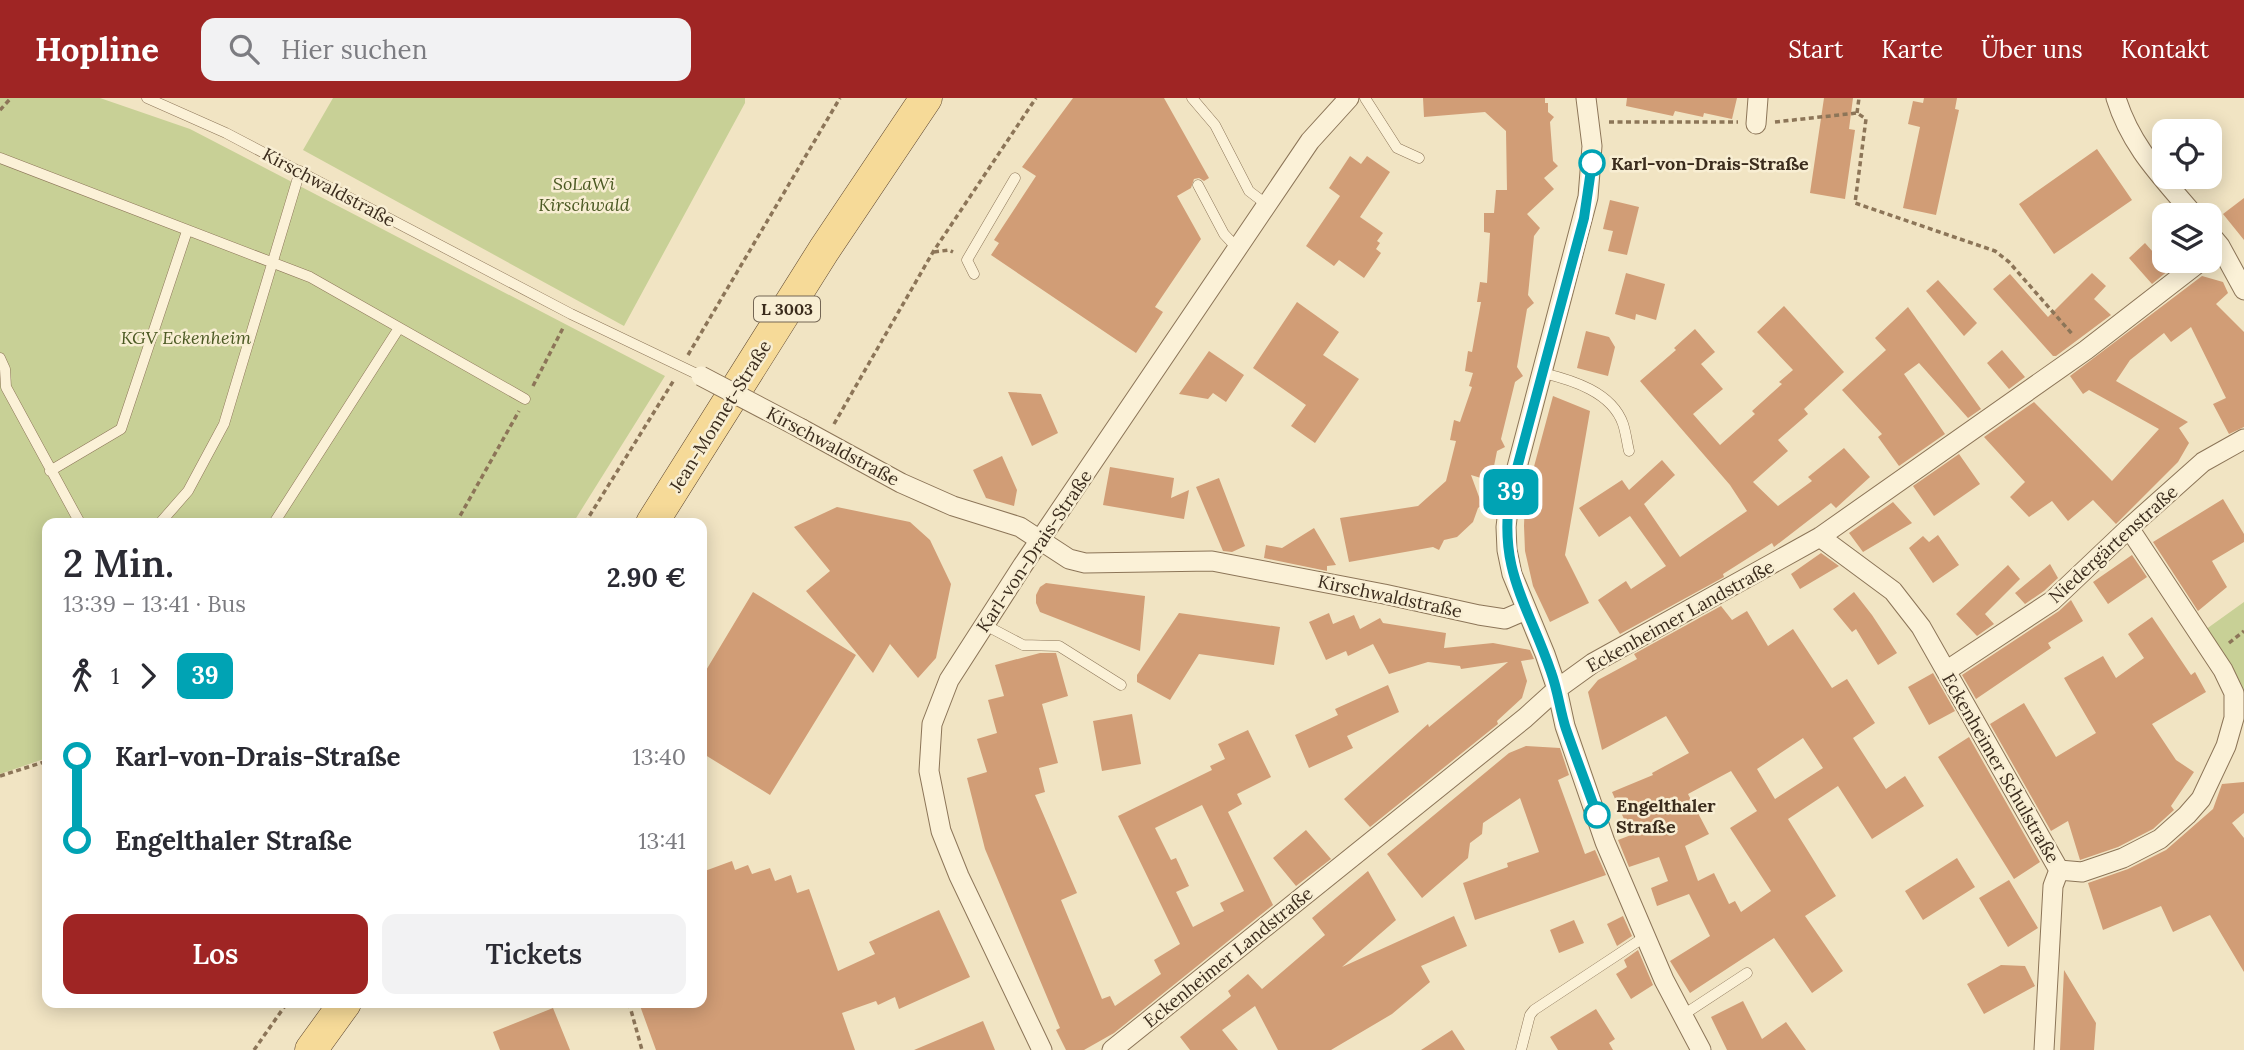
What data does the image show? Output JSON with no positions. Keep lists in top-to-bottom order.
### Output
{
  "streets": {
    "main road": ["L 3003", "Jean-Monnet-Straße"],
    "street": [
      "Kirschwaldstraße",
      "Niedergärtenstraße",
      "Karl-von-Drais-Straße",
      "Eckenheimer Landstraße",
      "Eckenheimer Schulstraße"
    ]
  },
  "crossings": [
    ["Kirschwaldstraße", "Karl-von-Drais-Straße"],
    ["Niedergärtenstraße", "Eckenheimer Schulstraße"],
    ["Eckenheimer Landstraße", "Eckenheimer Schulstraße"]
  ],
  "parks": ["SoLaWi Kirschwald", "KGV Eckenheim"],
  "places": ["Karl-von-Drais-Straße", "Engelthaler Straße"],
  "lines": ["bus line 39"],
  "page": {
    "header": "Hopline",
    "search": "Hier suchen",
    "nav": [
      "Start",
      "Karte",
      "Über uns",
      "Kontakt"
    ],
    "on_map": "39",
    "heading": ["2 Min.", "13:39 – 13:41 · Bus", "2.90 €"],
    "legs": ["1", "39"],
    "list": [
      {
        "name": "Karl-von-Drais-Straße",
        "value": "13:40"
      },
      {
        "name": "Engelthaler Straße",
        "value": "13:41"
      }
    ],
    "buttons": ["Los", "Tickets"]
  }
}
